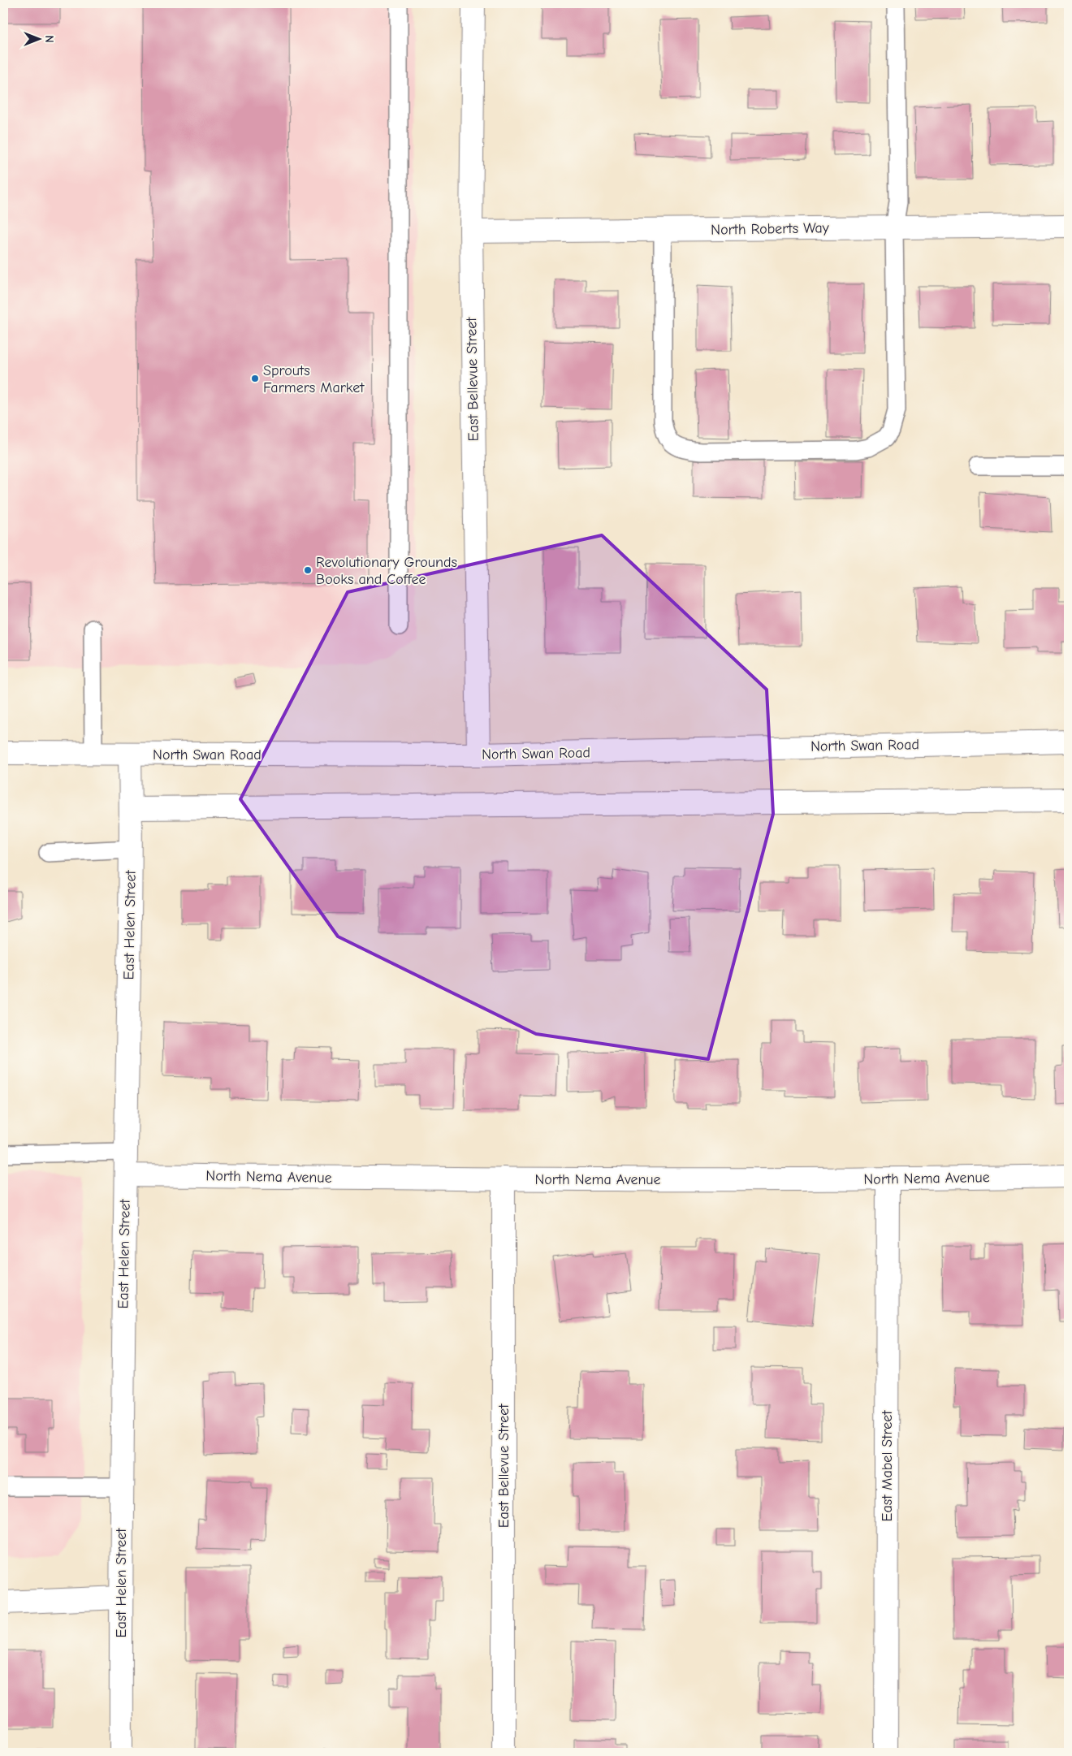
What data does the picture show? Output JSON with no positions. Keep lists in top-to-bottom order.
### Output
{
  "streets": {
    "street": [
      "North Roberts Way",
      "East Bellevue Street",
      "North Swan Road",
      "East Helen Street",
      "North Nema Avenue",
      "East Mabel Street"
    ]
  },
  "crossings": [
    ["North Roberts Way", "East Bellevue Street"],
    ["East Bellevue Street", "North Swan Road"],
    ["East Bellevue Street", "North Nema Avenue"],
    ["North Swan Road", "East Helen Street"],
    ["East Helen Street", "North Nema Avenue"],
    ["North Nema Avenue", "East Mabel Street"]
  ],
  "places": ["Sprouts Farmers Market", "Revolutionary Grounds Books and Coffee"],
  "north": "right"
}
